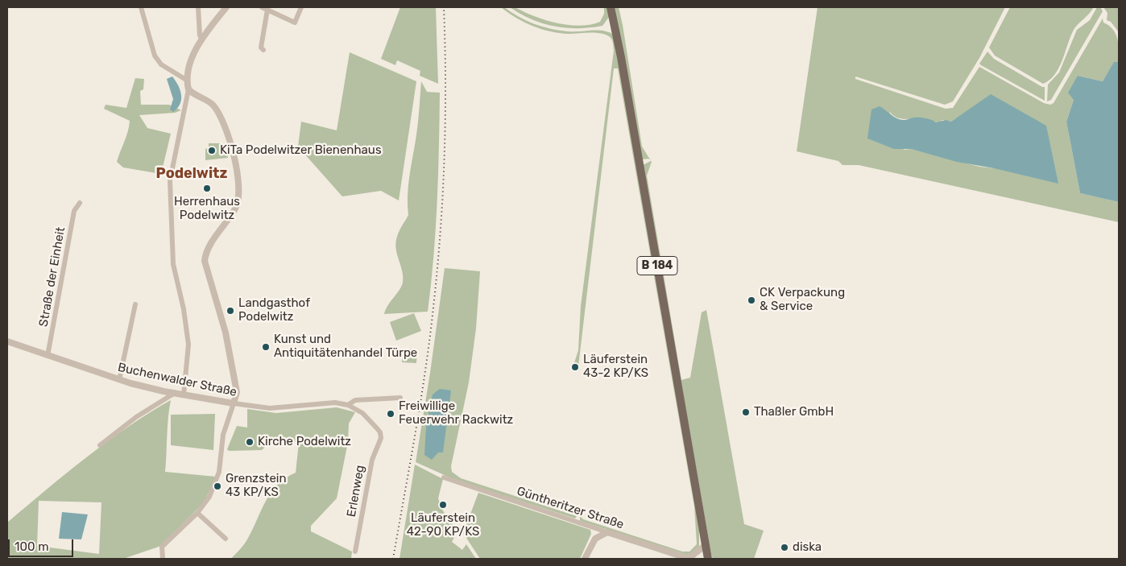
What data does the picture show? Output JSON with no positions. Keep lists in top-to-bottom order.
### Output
{
  "streets": {
    "main road": ["B 184"],
    "street": [
      "Straße der Einheit",
      "Buchenwalder Straße",
      "Erlenweg",
      "Güntheritzer Straße"
    ]
  },
  "crossings": [
    ["Straße der Einheit", "Buchenwalder Straße"],
    ["Buchenwalder Straße", "Erlenweg"]
  ],
  "districts": ["Podelwitz"],
  "places": [
    "KiTa Podelwitzer Bienenhaus",
    "Herrenhaus Podelwitz",
    "CK Verpackung & Service",
    "Landgasthof Podelwitz",
    "Kunst und Antiquitätenhandel Türpe",
    "Läuferstein 43-2 KP/KS",
    "Thaßler GmbH",
    "Freiwillige Feuerwehr Rackwitz",
    "Kirche Podelwitz",
    "Grenzstein 43 KP/KS",
    "Läuferstein 42-90 KP/KS",
    "diska"
  ],
  "scale_bar": "100 m"
}
